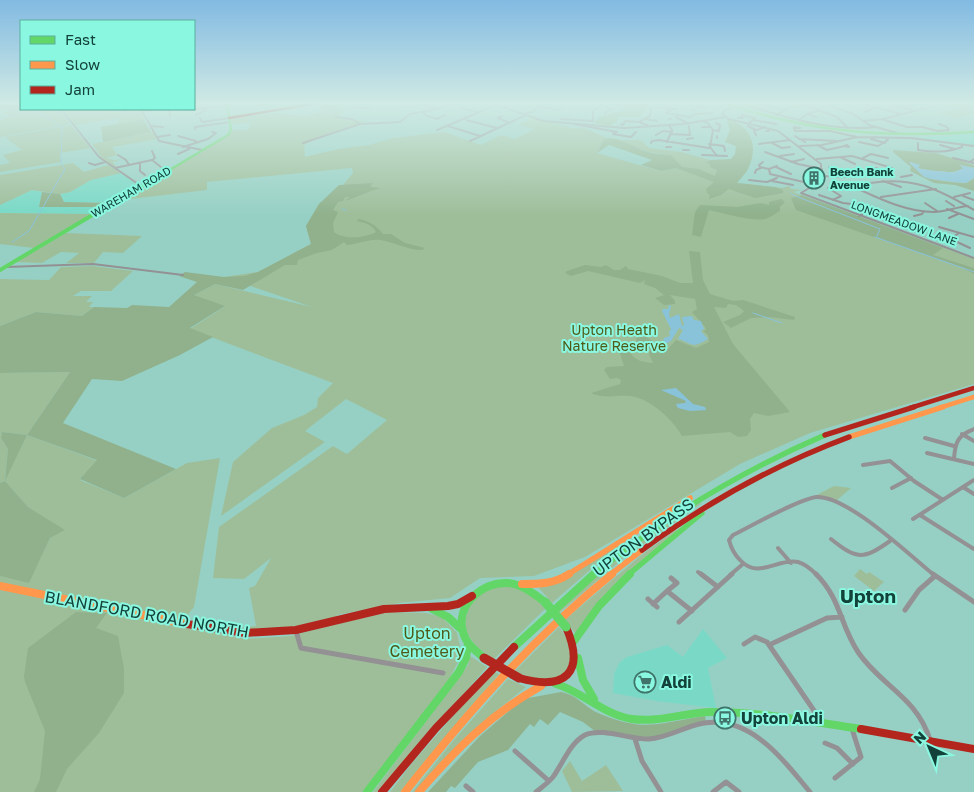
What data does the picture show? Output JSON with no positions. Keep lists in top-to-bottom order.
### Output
{
  "streets": {
    "main road": ["WAREHAM ROAD", "UPTON BYPASS", "BLANDFORD ROAD NORTH"],
    "street": ["LONGMEADOW LANE"]
  },
  "districts": ["Upton"],
  "parks": ["Upton Heath Nature Reserve", "Upton Cemetery"],
  "places": {
    "building": ["Beech Bank Avenue"],
    "supermarket": ["Aldi"],
    "bus stop": ["Upton Aldi"]
  },
  "legend": ["Fast", "Slow", "Jam"],
  "north": "top left"
}
